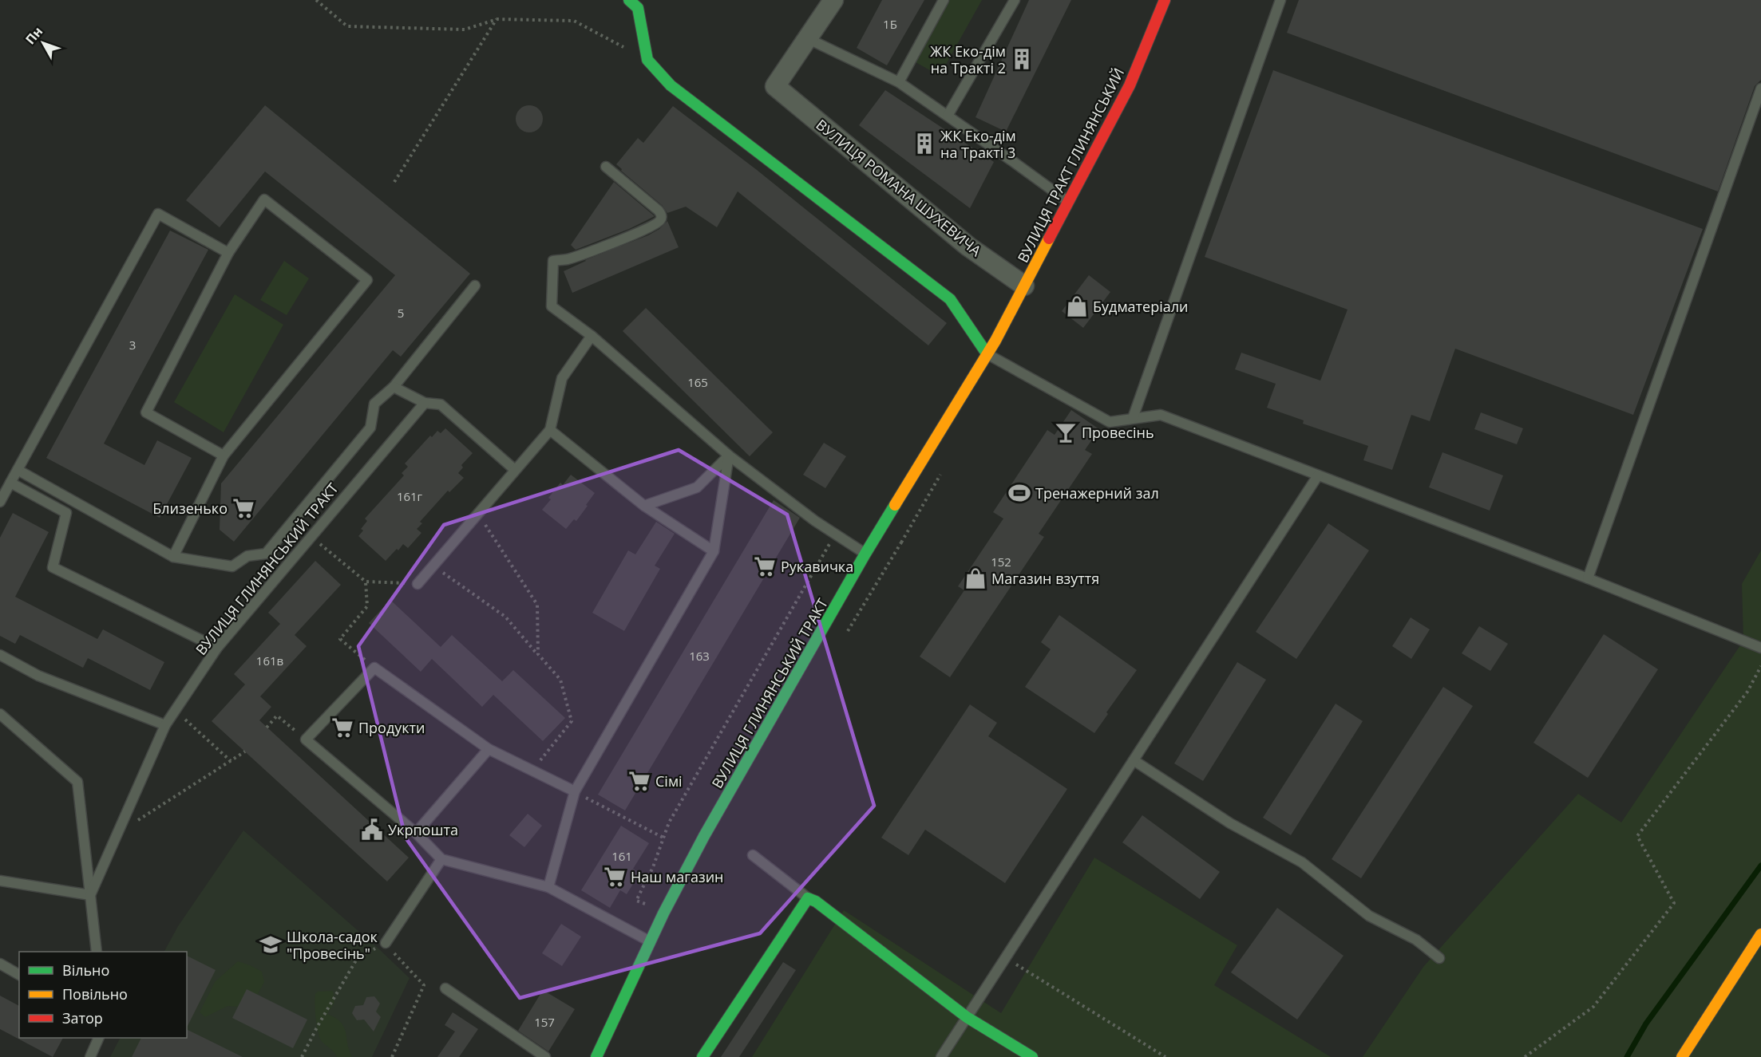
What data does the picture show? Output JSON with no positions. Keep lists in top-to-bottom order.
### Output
{
  "streets": {
    "main road": ["ВУЛИЦЯ ТРАКТ ГЛИНЯНСЬКИЙ", "ВУЛИЦЯ ГЛИНЯНСЬКИЙ ТРАКТ"],
    "street": ["ВУЛИЦЯ РОМАНА ШУХЕВИЧА"]
  },
  "crossings": [
    ["ВУЛИЦЯ ТРАКТ ГЛИНЯНСЬКИЙ", "ВУЛИЦЯ РОМАНА ШУХЕВИЧА"],
    ["ВУЛИЦЯ ТРАКТ ГЛИНЯНСЬКИЙ", "ВУЛИЦЯ ГЛИНЯНСЬКИЙ ТРАКТ"]
  ],
  "places": {
    "building": ["ЖК Еко-дім на Тракті 2", "ЖК Еко-дім на Тракті 3"],
    "shop": ["Будматеріали", "Магазин взуття"],
    "bar": ["Провесінь"],
    "sports": ["Тренажерний зал"],
    "supermarket": [
      "Близенько",
      "Рукавичка",
      "Продукти",
      "Сімі",
      "Наш магазин"
    ],
    "public building": ["Укрпошта"],
    "school or university": ["Школа-садок \"Провесінь\""]
  },
  "house_numbers": [
    "1Б",
    "5",
    "3",
    "165",
    "161г",
    "152",
    "163",
    "161в",
    "161",
    "157"
  ],
  "legend": ["Вільно", "Повільно", "Затор"],
  "north": "top left"
}
